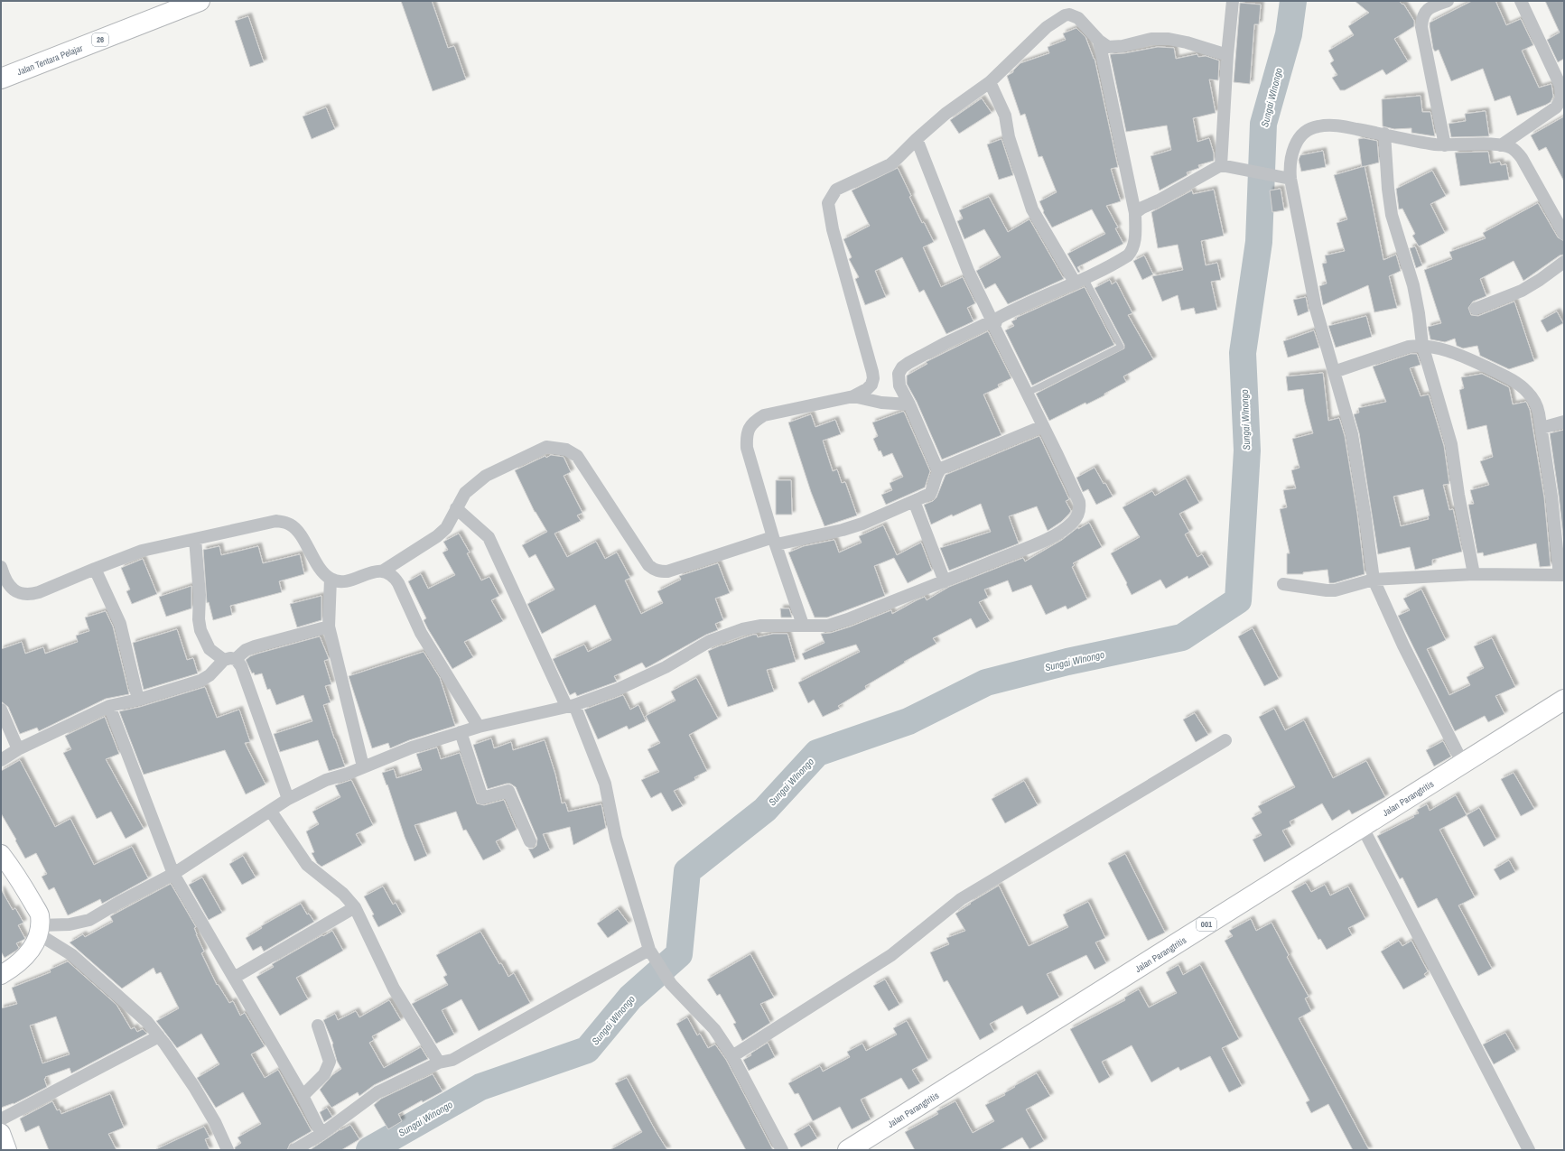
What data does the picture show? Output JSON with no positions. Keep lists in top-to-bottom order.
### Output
{
  "streets": {
    "main road": [
      "26",
      "Jalan Tentara Pelajar",
      "Jalan Parangtritis",
      "001"
    ]
  },
  "water": ["Sungai WInongo", "Sungai Winongo"]
}
